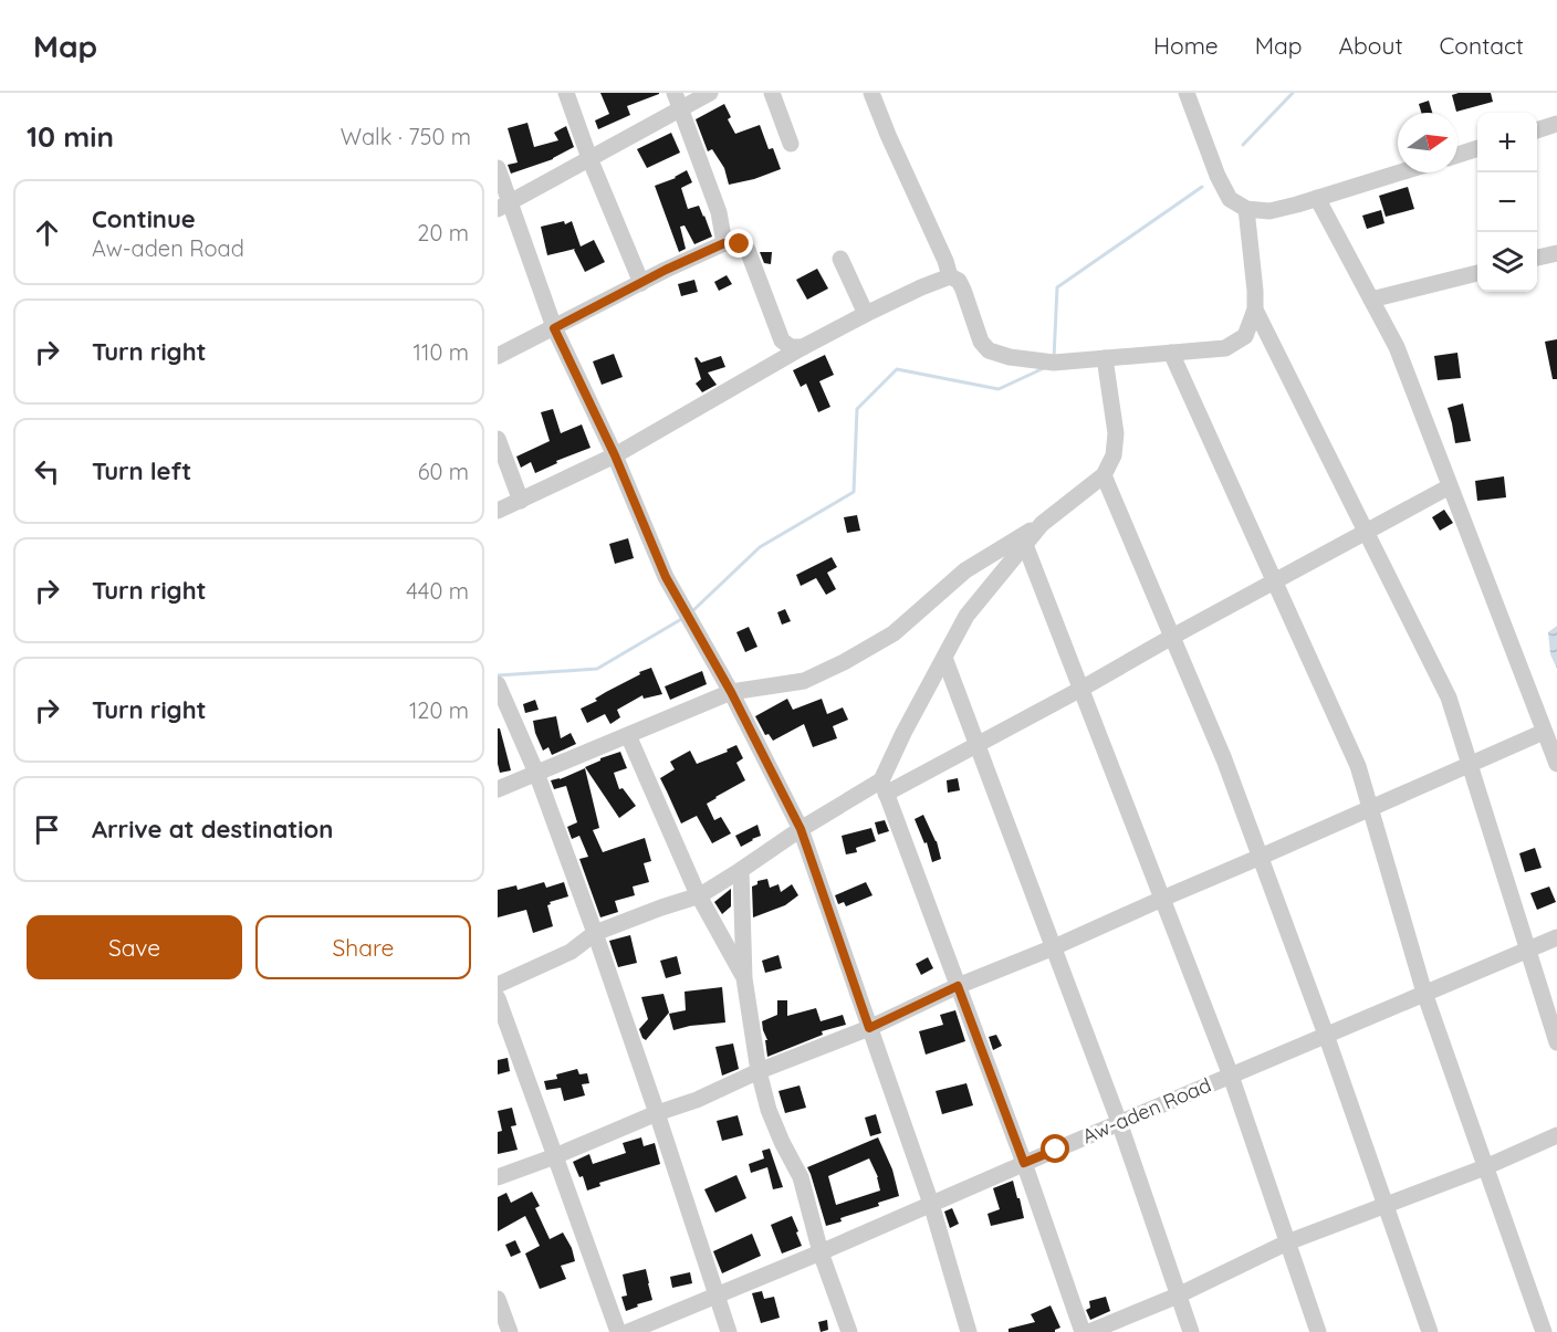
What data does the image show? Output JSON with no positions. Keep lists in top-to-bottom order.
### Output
{
  "streets": {
    "street": ["Aw-aden Road"]
  },
  "north": "right",
  "page": {
    "header": "Map",
    "nav": [
      "Home",
      "Map",
      "About",
      "Contact"
    ],
    "heading": ["10 min", "Walk · 750 m"],
    "map_buttons": ["+", "−"],
    "list": [
      ["Continue", "Aw-aden Road", "20 m"],
      ["Turn right", "110 m"],
      ["Turn left", "60 m"],
      ["Turn right", "440 m"],
      ["Turn right", "120 m"],
      "Arrive at destination"
    ],
    "buttons": ["Save", "Share"]
  }
}
